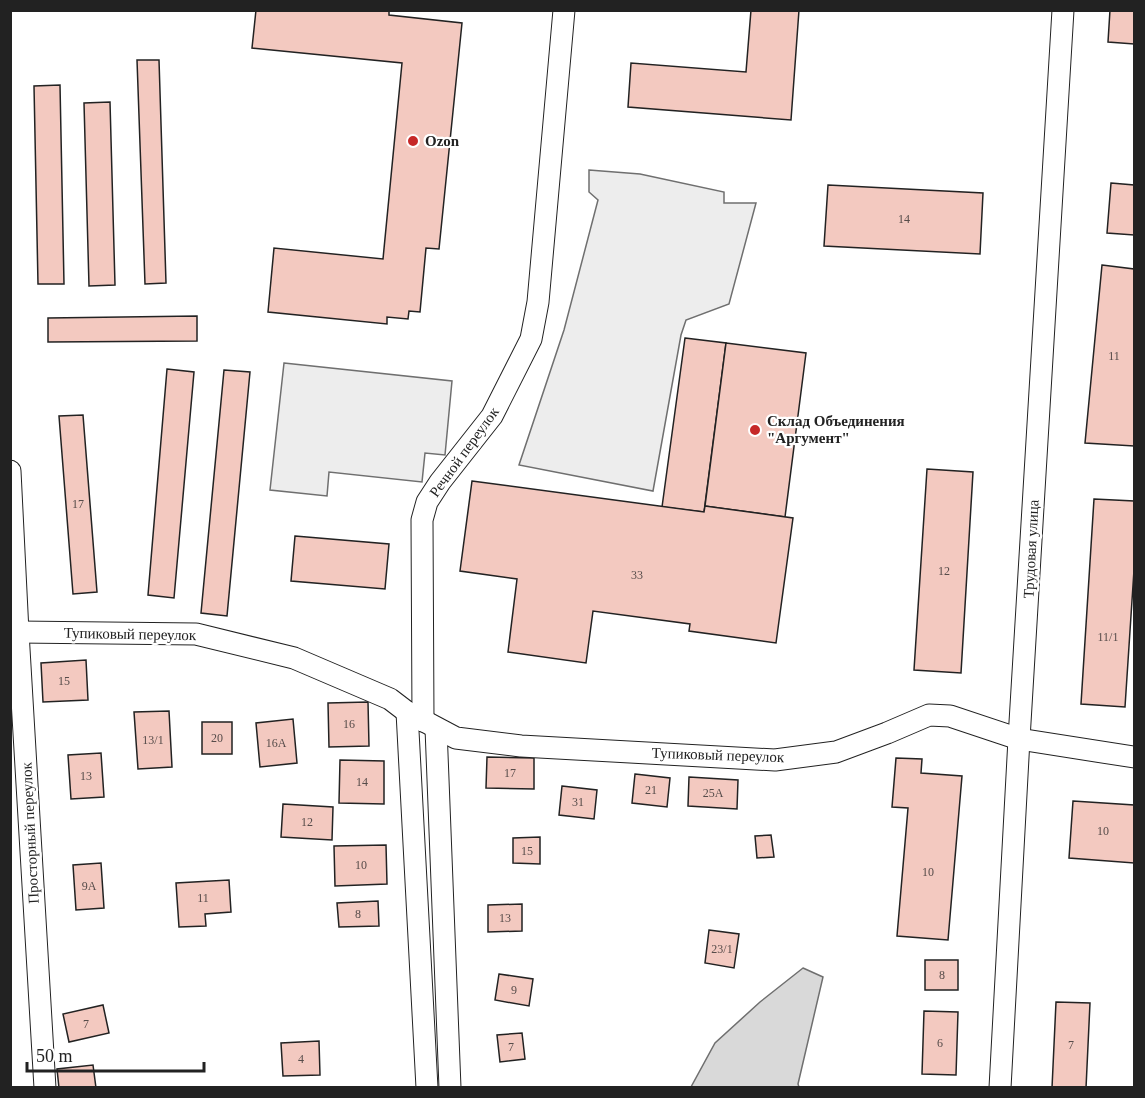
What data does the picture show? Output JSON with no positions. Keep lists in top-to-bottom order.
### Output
{
  "streets": {
    "street": [
      "Речной переулок",
      "Трудовая улица",
      "Тупиковый переулок",
      "Просторный переулок"
    ]
  },
  "crossings": [
    ["Речной переулок", "Тупиковый переулок"],
    ["Трудовая улица", "Тупиковый переулок"],
    ["Тупиковый переулок", "Просторный переулок"]
  ],
  "places": ["Ozon", "Склад Объединения \"Аргумент\""],
  "house_numbers": [
    "14",
    "11",
    "17",
    "12",
    "33",
    "11/1",
    "15",
    "16",
    "20",
    "13/1",
    "16А",
    "17",
    "13",
    "14",
    "21",
    "25А",
    "31",
    "12",
    "10",
    "15",
    "10",
    "10",
    "9А",
    "11",
    "8",
    "13",
    "23/1",
    "8",
    "9",
    "7",
    "6",
    "7",
    "7",
    "4"
  ],
  "scale_bar": "50 m"
}
